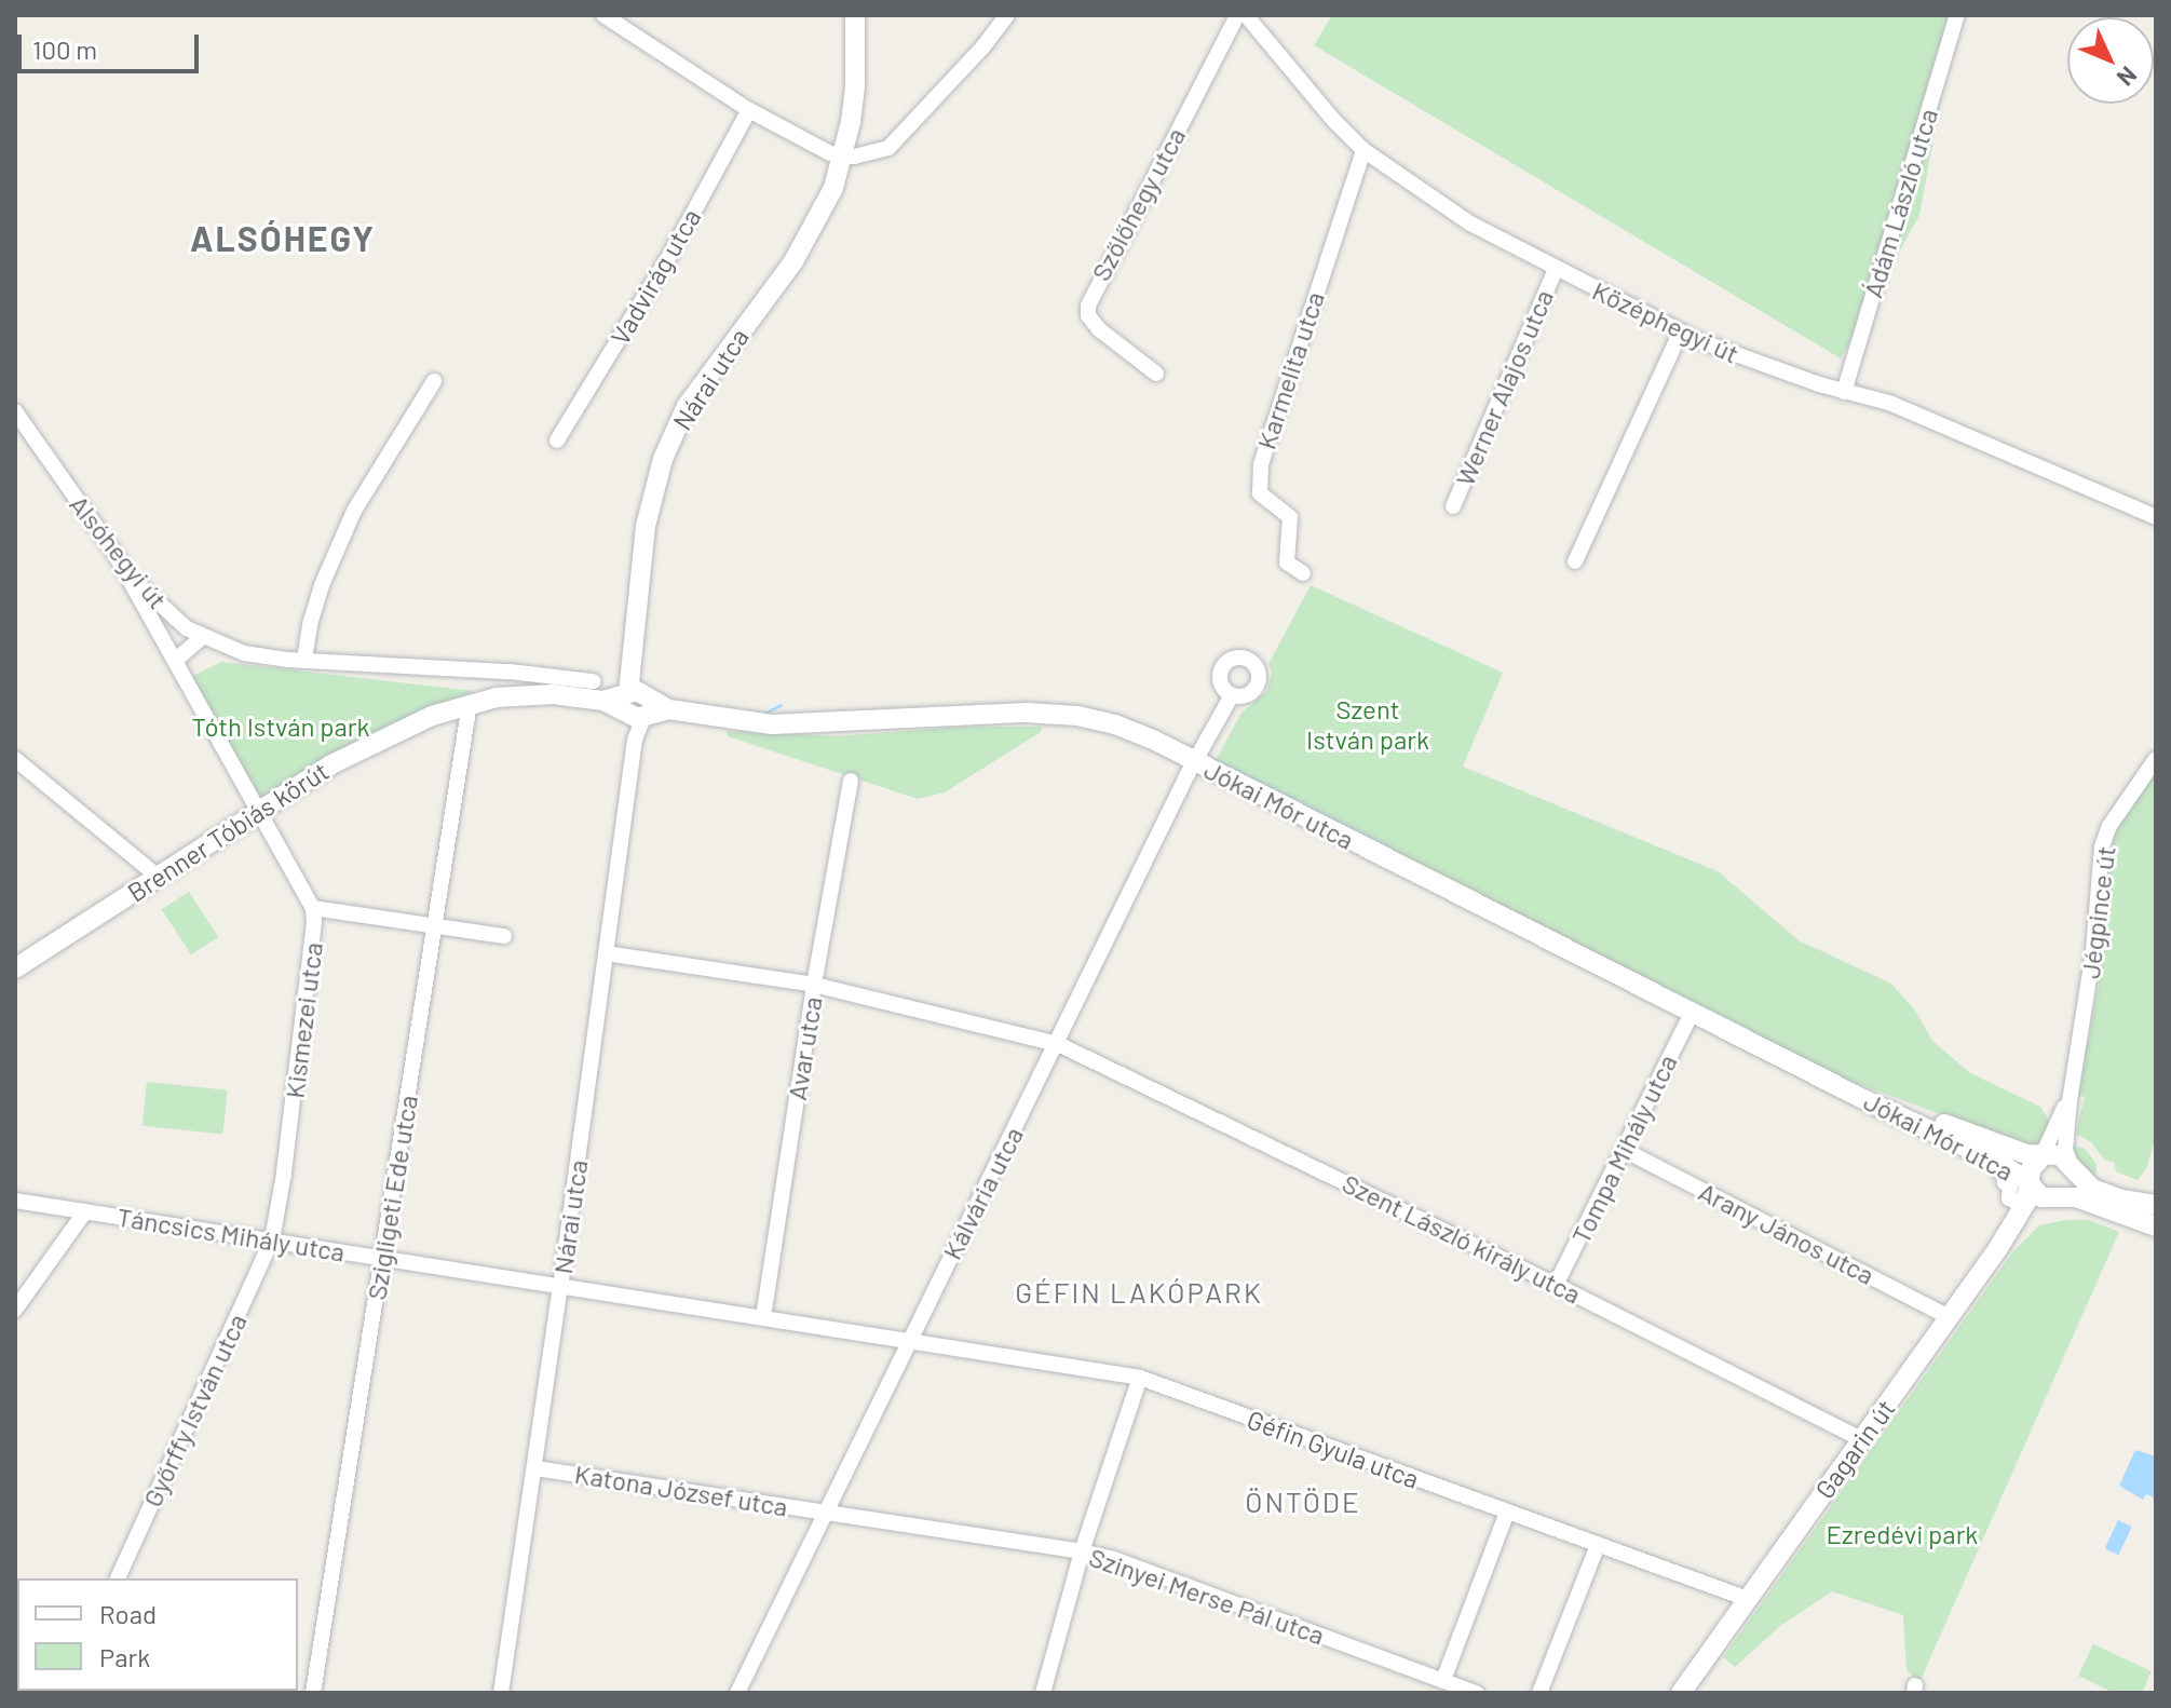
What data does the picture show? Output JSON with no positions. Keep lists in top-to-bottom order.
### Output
{
  "streets": {
    "street": [
      "Ádám László utca",
      "Szőlőhegy utca",
      "Vadvirág utca",
      "Középhegyi út",
      "Karmelita utca",
      "Nárai utca",
      "Werner Alajos utca",
      "Alsóhegyi út",
      "Jókai Mór utca",
      "Brenner Tóbiás körút",
      "Jégpince út",
      "Kismezei utca",
      "Avar utca",
      "Tompa Mihály utca",
      "Kálvária utca",
      "Szigligeti Ede utca",
      "Arany János utca",
      "Táncsics Mihály utca",
      "Szent László király utca",
      "Győrffy István utca",
      "Géfin Gyula utca",
      "Gagarin út",
      "Katona József utca",
      "Szinyei Merse Pál utca"
    ]
  },
  "crossings": [
    ["Ádám László utca", "Középhegyi út"],
    ["Középhegyi út", "Karmelita utca"],
    ["Középhegyi út", "Werner Alajos utca"],
    ["Nárai utca", "Jókai Mór utca"],
    ["Nárai utca", "Brenner Tóbiás körút"],
    ["Nárai utca", "Táncsics Mihály utca"],
    ["Nárai utca", "Szent László király utca"],
    ["Nárai utca", "Katona József utca"],
    ["Alsóhegyi út", "Kismezei utca"],
    ["Jókai Mór utca", "Brenner Tóbiás körút"],
    ["Jókai Mór utca", "Jégpince út"],
    ["Jókai Mór utca", "Tompa Mihály utca"],
    ["Jókai Mór utca", "Kálvária utca"],
    ["Jókai Mór utca", "Gagarin út"],
    ["Brenner Tóbiás körút", "Kismezei utca"],
    ["Brenner Tóbiás körút", "Szigligeti Ede utca"],
    ["Jégpince út", "Gagarin út"],
    ["Kismezei utca", "Táncsics Mihály utca"],
    ["Kismezei utca", "Győrffy István utca"],
    ["Avar utca", "Táncsics Mihály utca"],
    ["Avar utca", "Szent László király utca"],
    ["Tompa Mihály utca", "Arany János utca"],
    ["Tompa Mihály utca", "Szent László király utca"],
    ["Kálvária utca", "Táncsics Mihály utca"],
    ["Kálvária utca", "Szent László király utca"],
    ["Kálvária utca", "Géfin Gyula utca"],
    ["Kálvária utca", "Katona József utca"],
    ["Kálvária utca", "Szinyei Merse Pál utca"],
    ["Szigligeti Ede utca", "Táncsics Mihály utca"],
    ["Arany János utca", "Gagarin út"],
    ["Táncsics Mihály utca", "Győrffy István utca"],
    ["Táncsics Mihály utca", "Géfin Gyula utca"],
    ["Szent László király utca", "Gagarin út"],
    ["Géfin Gyula utca", "Gagarin út"],
    ["Katona József utca", "Szinyei Merse Pál utca"]
  ],
  "districts": ["ALSÓHEGY", "GÉFIN LAKÓPARK", "ÖNTÖDE"],
  "parks": ["Szent István park", "Tóth István park", "Ezredévi park"],
  "legend": ["Road", "Park"],
  "scale_bar": "100 m",
  "north": "bottom right"
}
